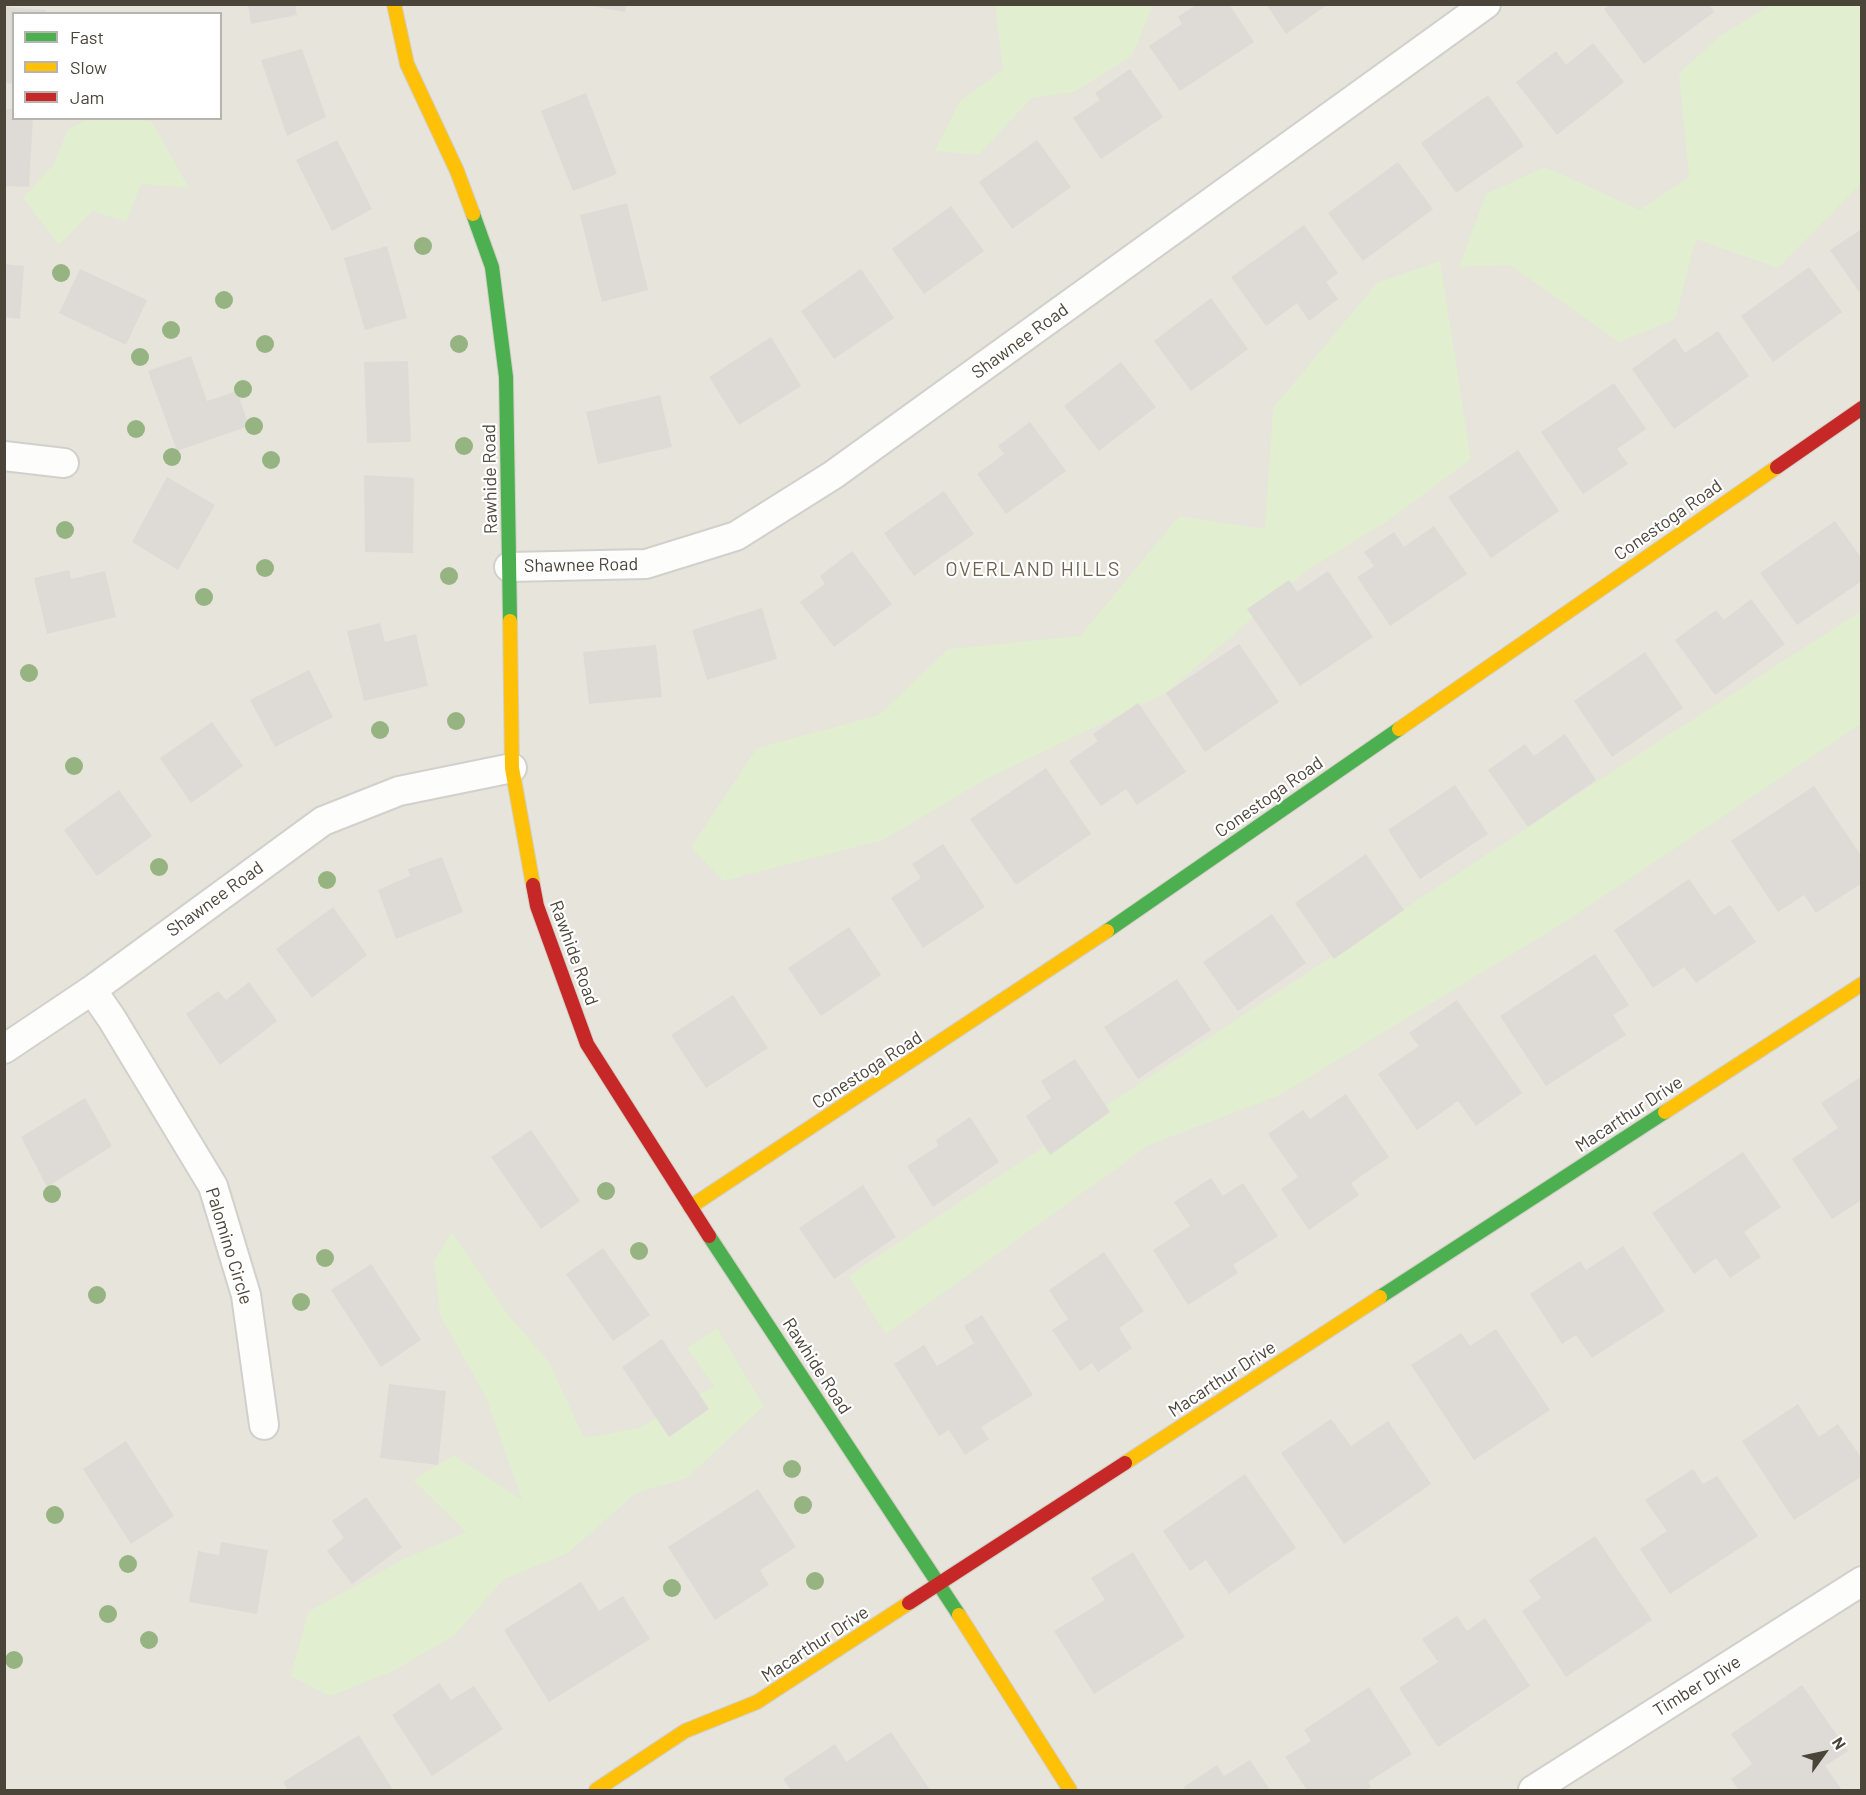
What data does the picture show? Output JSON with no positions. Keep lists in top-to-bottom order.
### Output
{
  "streets": {
    "street": [
      "Shawnee Road",
      "Rawhide Road",
      "Conestoga Road",
      "Macarthur Drive",
      "Palomino Circle",
      "Timber Drive"
    ]
  },
  "crossings": [
    ["Shawnee Road", "Rawhide Road"],
    ["Shawnee Road", "Palomino Circle"],
    ["Rawhide Road", "Conestoga Road"],
    ["Rawhide Road", "Macarthur Drive"]
  ],
  "districts": ["OVERLAND HILLS"],
  "legend": ["Fast", "Slow", "Jam"],
  "north": "top right"
}
